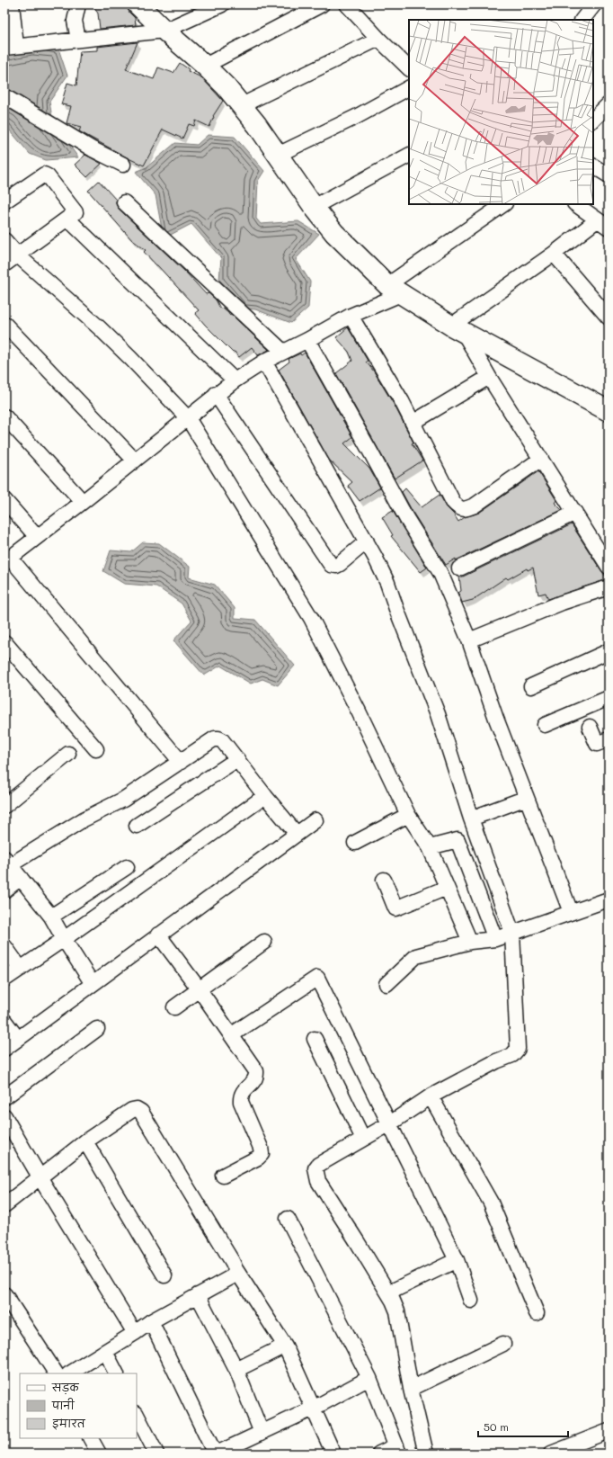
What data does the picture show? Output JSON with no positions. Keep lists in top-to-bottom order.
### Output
{
  "legend": ["सड़क", "पानी", "इमारत"],
  "scale_bar": "50 m"
}
